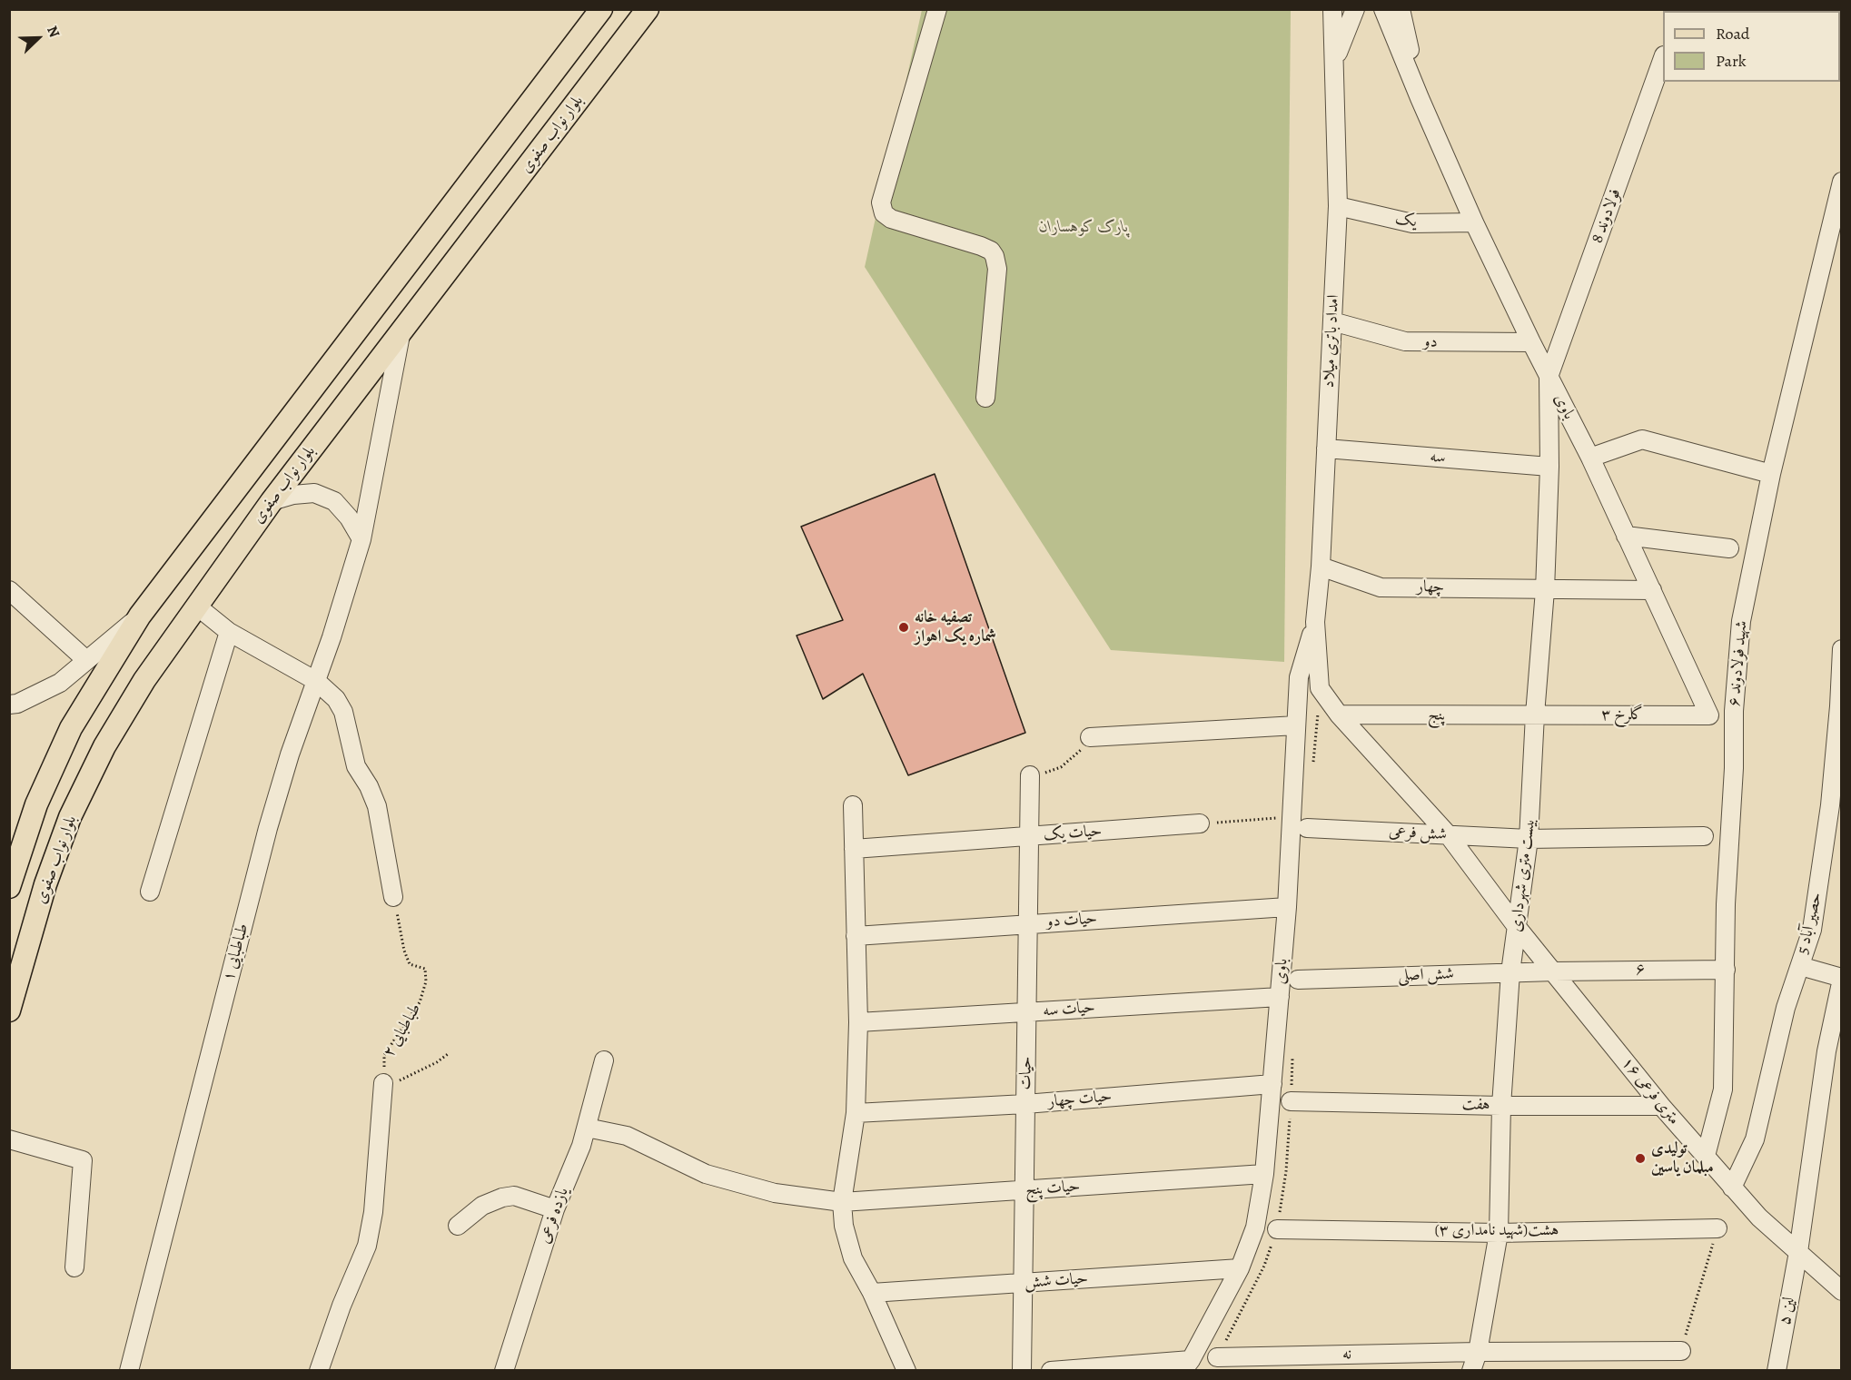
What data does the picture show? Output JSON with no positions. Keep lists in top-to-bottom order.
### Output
{
  "streets": {
    "main road": ["بلوار نواب صفوی"],
    "street": [
      "فولادوند 8",
      "یک",
      "امداد باتری میلاد",
      "دو",
      "باوی",
      "سه",
      "چهار",
      "شهید فولادوند ۶",
      "پنج",
      "گلرخ ۳",
      "حیات یک",
      "شش فرعی",
      "بیست متری شهرداری",
      "حیات دو",
      "حصیر آباد 5",
      "طباطبایی ۱",
      "۶",
      "شش اصلی",
      "حیات سه",
      "حیات",
      "۱۶ متری فرعی",
      "حیات چهار",
      "هفت",
      "حیات پنج",
      "یازده فرعی",
      "هشت(شهید نامداری ۳)",
      "حیات شش",
      "لین ۵",
      "نه"
    ],
    "path": ["طباطبایی ۲"]
  },
  "crossings": [
    ["بلوار نواب صفوی", "طباطبایی ۱"],
    ["فولادوند 8", "باوی"],
    ["فولادوند 8", "بیست متری شهرداری"],
    ["یک", "امداد باتری میلاد"],
    ["یک", "باوی"],
    ["امداد باتری میلاد", "دو"],
    ["امداد باتری میلاد", "باوی"],
    ["امداد باتری میلاد", "سه"],
    ["امداد باتری میلاد", "چهار"],
    ["امداد باتری میلاد", "۱۶ متری فرعی"],
    ["دو", "باوی"],
    ["باوی", "چهار"],
    ["باوی", "گلرخ ۳"],
    ["باوی", "بیست متری شهرداری"],
    ["باوی", "حیات دو"],
    ["باوی", "حیات سه"],
    ["باوی", "۱۶ متری فرعی"],
    ["باوی", "حیات چهار"],
    ["باوی", "حیات پنج"],
    ["باوی", "حیات شش"],
    ["سه", "بیست متری شهرداری"],
    ["چهار", "بیست متری شهرداری"],
    ["شهید فولادوند ۶", "۶"],
    ["شهید فولادوند ۶", "۱۶ متری فرعی"],
    ["پنج", "گلرخ ۳"],
    ["پنج", "بیست متری شهرداری"],
    ["پنج", "۱۶ متری فرعی"],
    ["گلرخ ۳", "بیست متری شهرداری"],
    ["حیات یک", "حیات"],
    ["شش فرعی", "بیست متری شهرداری"],
    ["شش فرعی", "۱۶ متری فرعی"],
    ["بیست متری شهرداری", "شش اصلی"],
    ["بیست متری شهرداری", "۱۶ متری فرعی"],
    ["بیست متری شهرداری", "هفت"],
    ["بیست متری شهرداری", "هشت(شهید نامداری ۳)"],
    ["بیست متری شهرداری", "نه"],
    ["حیات دو", "حیات"],
    ["حصیر آباد 5", "۱۶ متری فرعی"],
    ["۶", "شش اصلی"],
    ["۶", "۱۶ متری فرعی"],
    ["شش اصلی", "۱۶ متری فرعی"],
    ["حیات سه", "حیات"],
    ["حیات", "حیات چهار"],
    ["حیات", "حیات پنج"],
    ["حیات", "حیات شش"],
    ["۱۶ متری فرعی", "هفت"],
    ["۱۶ متری فرعی", "لین ۵"],
    ["حیات پنج", "یازده فرعی"]
  ],
  "parks": ["پارک کوهساران"],
  "places": ["تصفیه خانه شماره یک اهواز", "تولیدی مبلمان یاسین"],
  "legend": ["Road", "Park"],
  "north": "top right"
}
